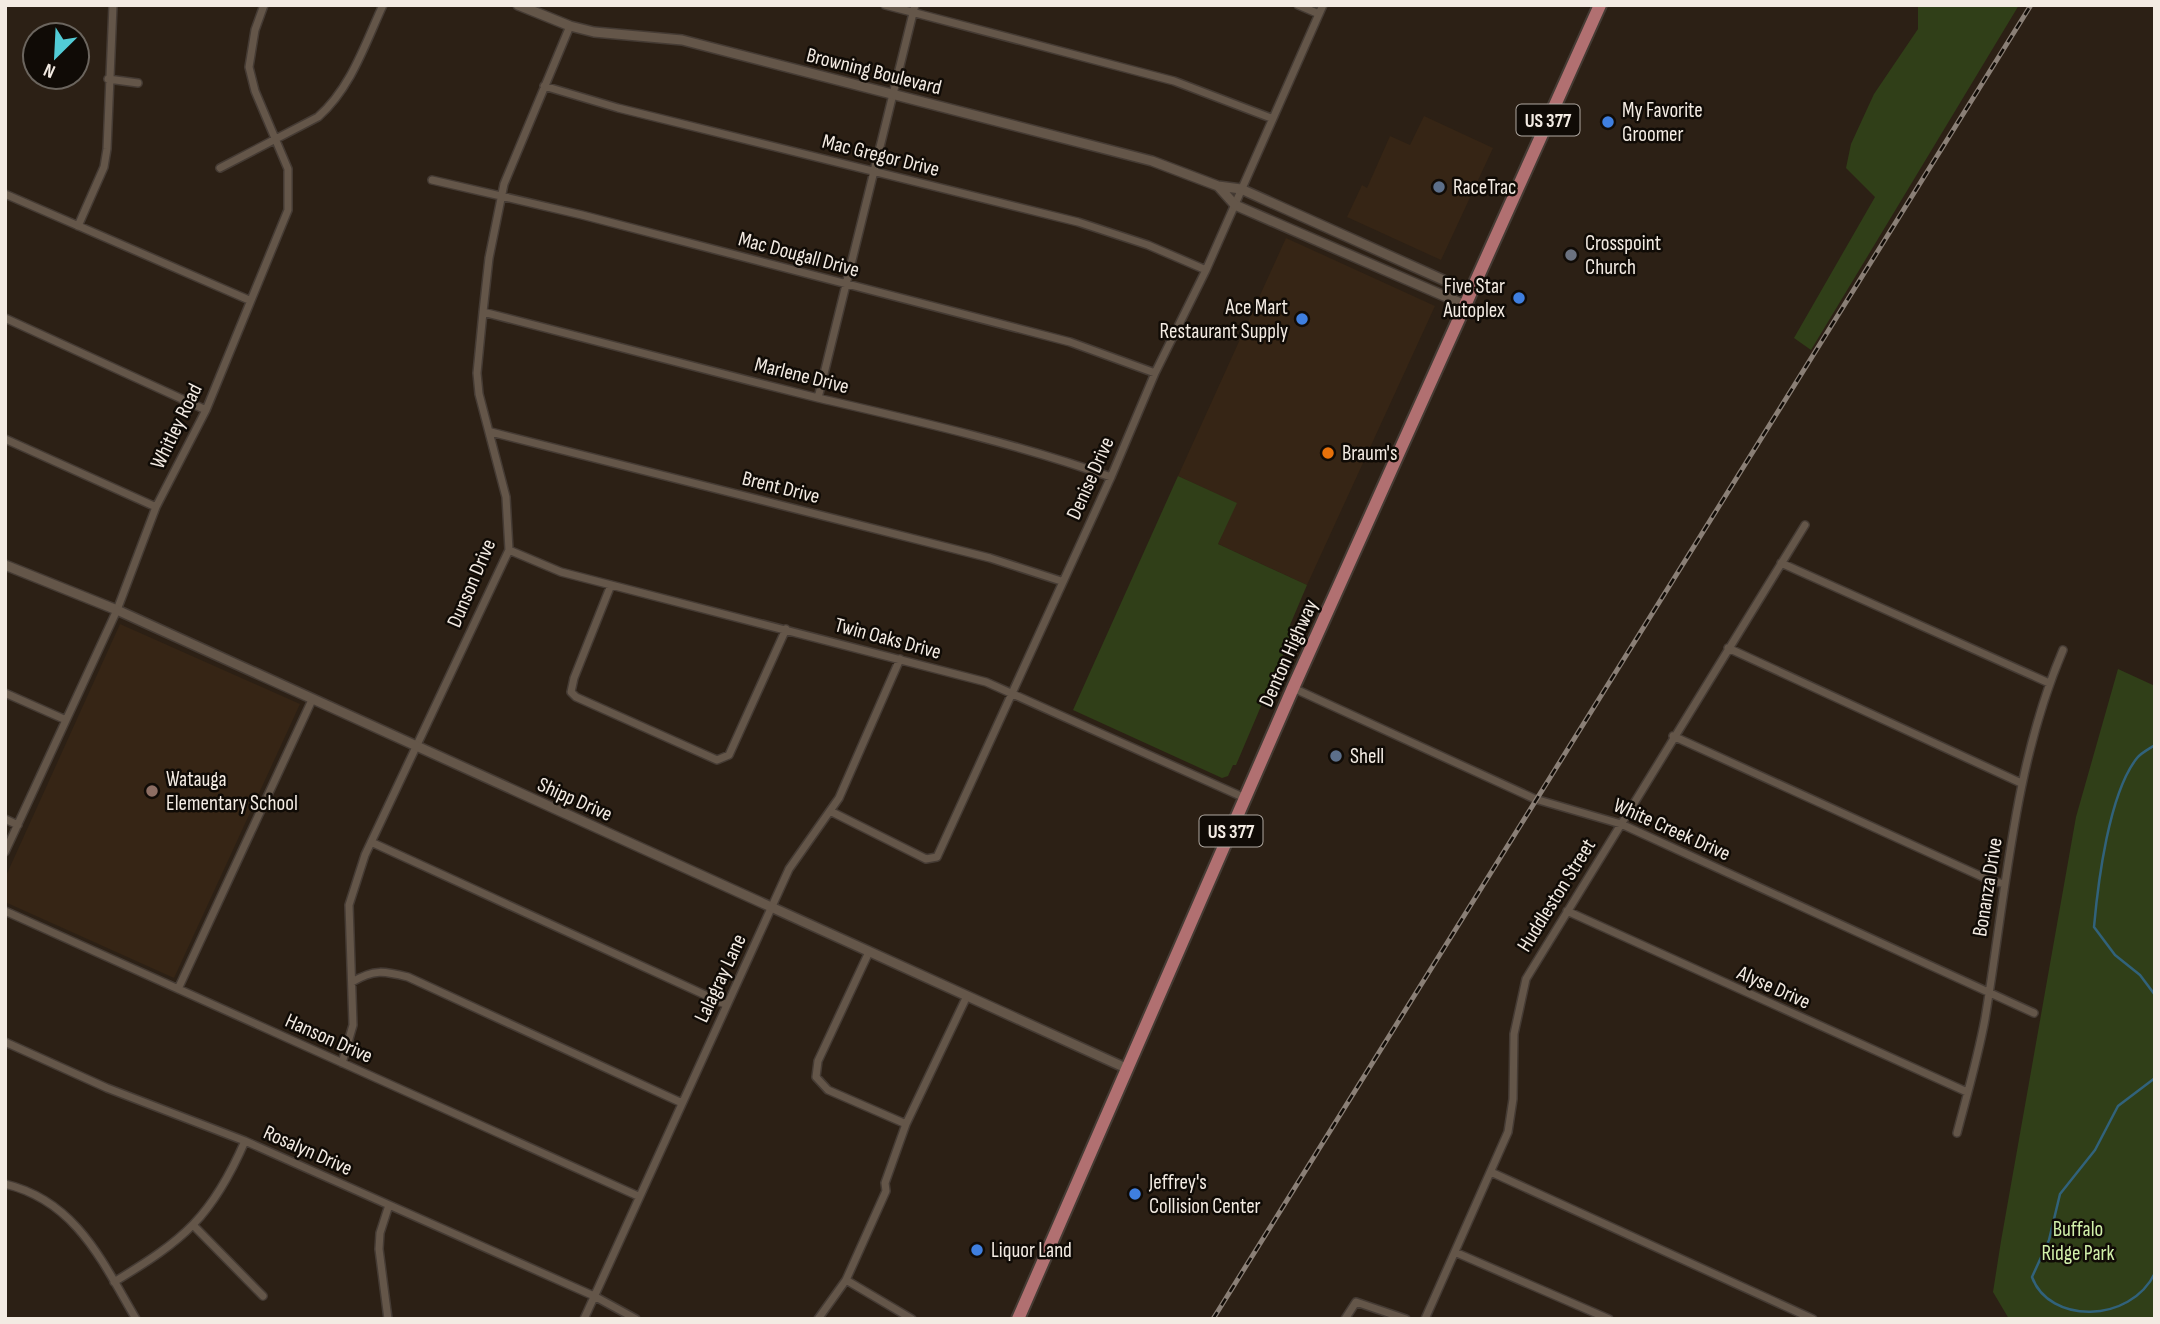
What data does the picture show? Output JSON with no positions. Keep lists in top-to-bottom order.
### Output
{
  "streets": {
    "main road": ["US 377", "Denton Highway"],
    "street": [
      "Browning Boulevard",
      "Mac Gregor Drive",
      "Mac Dougall Drive",
      "Marlene Drive",
      "Whitley Road",
      "Denise Drive",
      "Brent Drive",
      "Dunson Drive",
      "Twin Oaks Drive",
      "Shipp Drive",
      "White Creek Drive",
      "Bonanza Drive",
      "Huddleston Street",
      "Lalagray Lane",
      "Alyse Drive",
      "Hanson Drive",
      "Rosalyn Drive"
    ]
  },
  "crossings": [
    ["Browning Boulevard", "Denise Drive"],
    ["Browning Boulevard", "Dunson Drive"],
    ["Browning Boulevard", "Denton Highway"],
    ["Mac Gregor Drive", "Denise Drive"],
    ["Mac Gregor Drive", "Dunson Drive"],
    ["Mac Dougall Drive", "Denise Drive"],
    ["Mac Dougall Drive", "Dunson Drive"],
    ["Marlene Drive", "Denise Drive"],
    ["Marlene Drive", "Dunson Drive"],
    ["Whitley Road", "Shipp Drive"],
    ["Denise Drive", "Brent Drive"],
    ["Denise Drive", "Twin Oaks Drive"],
    ["Denise Drive", "Lalagray Lane"],
    ["Brent Drive", "Dunson Drive"],
    ["Dunson Drive", "Twin Oaks Drive"],
    ["Dunson Drive", "Shipp Drive"],
    ["Dunson Drive", "Hanson Drive"],
    ["Twin Oaks Drive", "Denton Highway"],
    ["Twin Oaks Drive", "Lalagray Lane"],
    ["Denton Highway", "Shipp Drive"],
    ["Denton Highway", "White Creek Drive"],
    ["Shipp Drive", "Lalagray Lane"],
    ["White Creek Drive", "Bonanza Drive"],
    ["White Creek Drive", "Huddleston Street"],
    ["Bonanza Drive", "Alyse Drive"],
    ["Huddleston Street", "Alyse Drive"],
    ["Lalagray Lane", "Hanson Drive"],
    ["Lalagray Lane", "Rosalyn Drive"]
  ],
  "parks": ["Buffalo Ridge Park"],
  "places": [
    "My Favorite Groomer",
    "RaceTrac",
    "Crosspoint Church",
    "Five Star Autoplex",
    "Ace Mart Restaurant Supply",
    "Braum's",
    "Shell",
    "Watauga Elementary School",
    "Jeffrey's Collision Center",
    "Liquor Land"
  ],
  "north": "bottom left"
}
